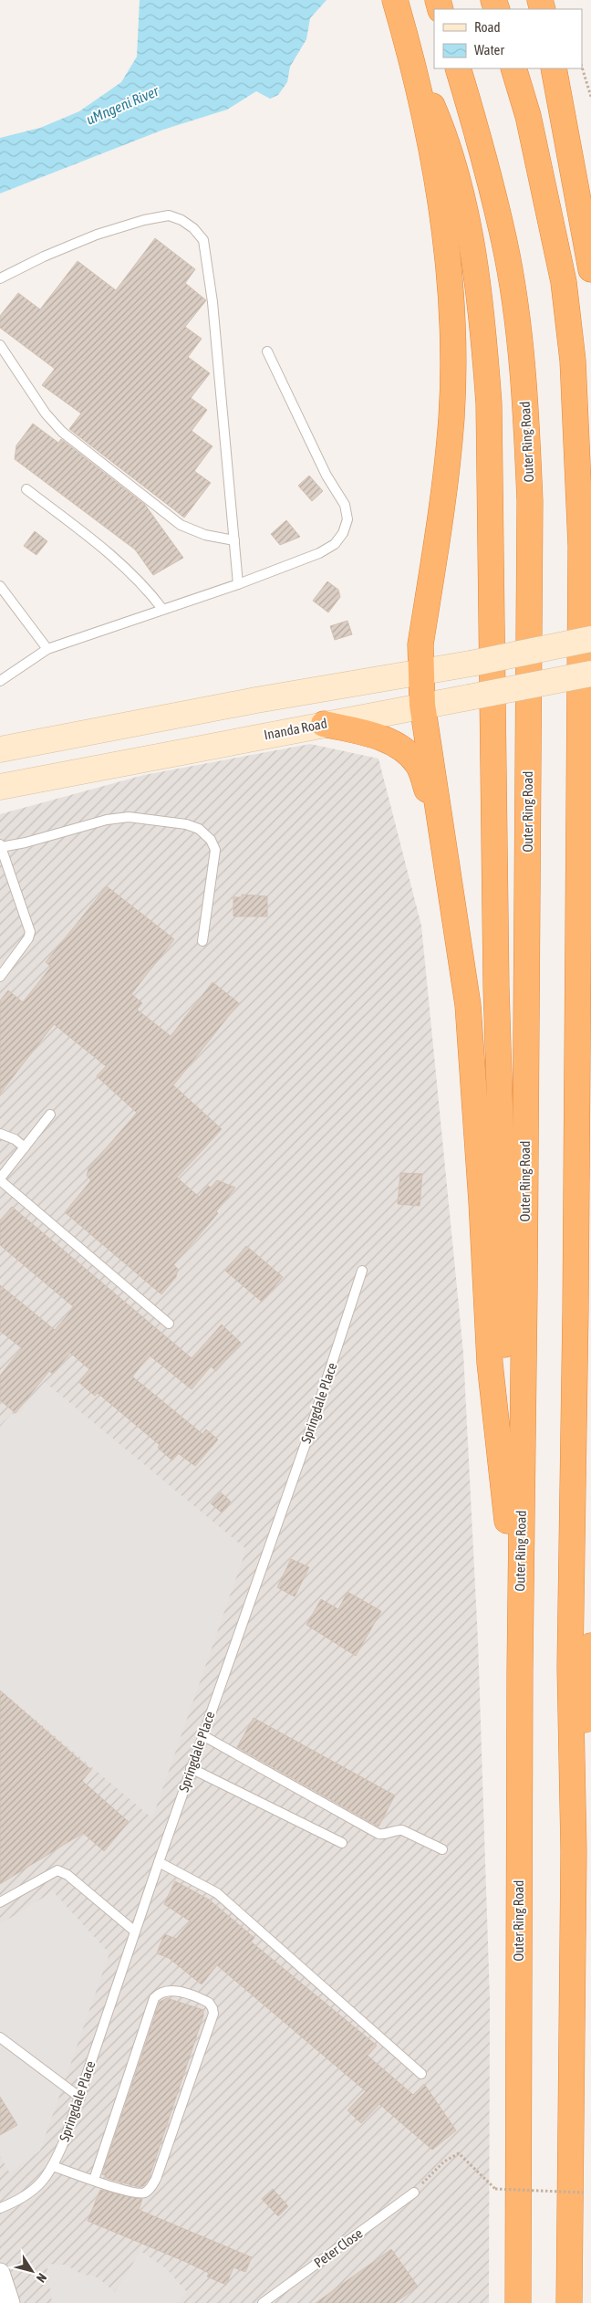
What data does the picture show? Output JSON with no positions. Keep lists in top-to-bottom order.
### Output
{
  "streets": {
    "highway": ["Outer Ring Road"],
    "main road": ["Inanda Road"],
    "lane": ["Springdale Place", "Peter Close"]
  },
  "water": ["uMngeni River"],
  "legend": ["Road", "Water"],
  "north": "bottom right"
}
